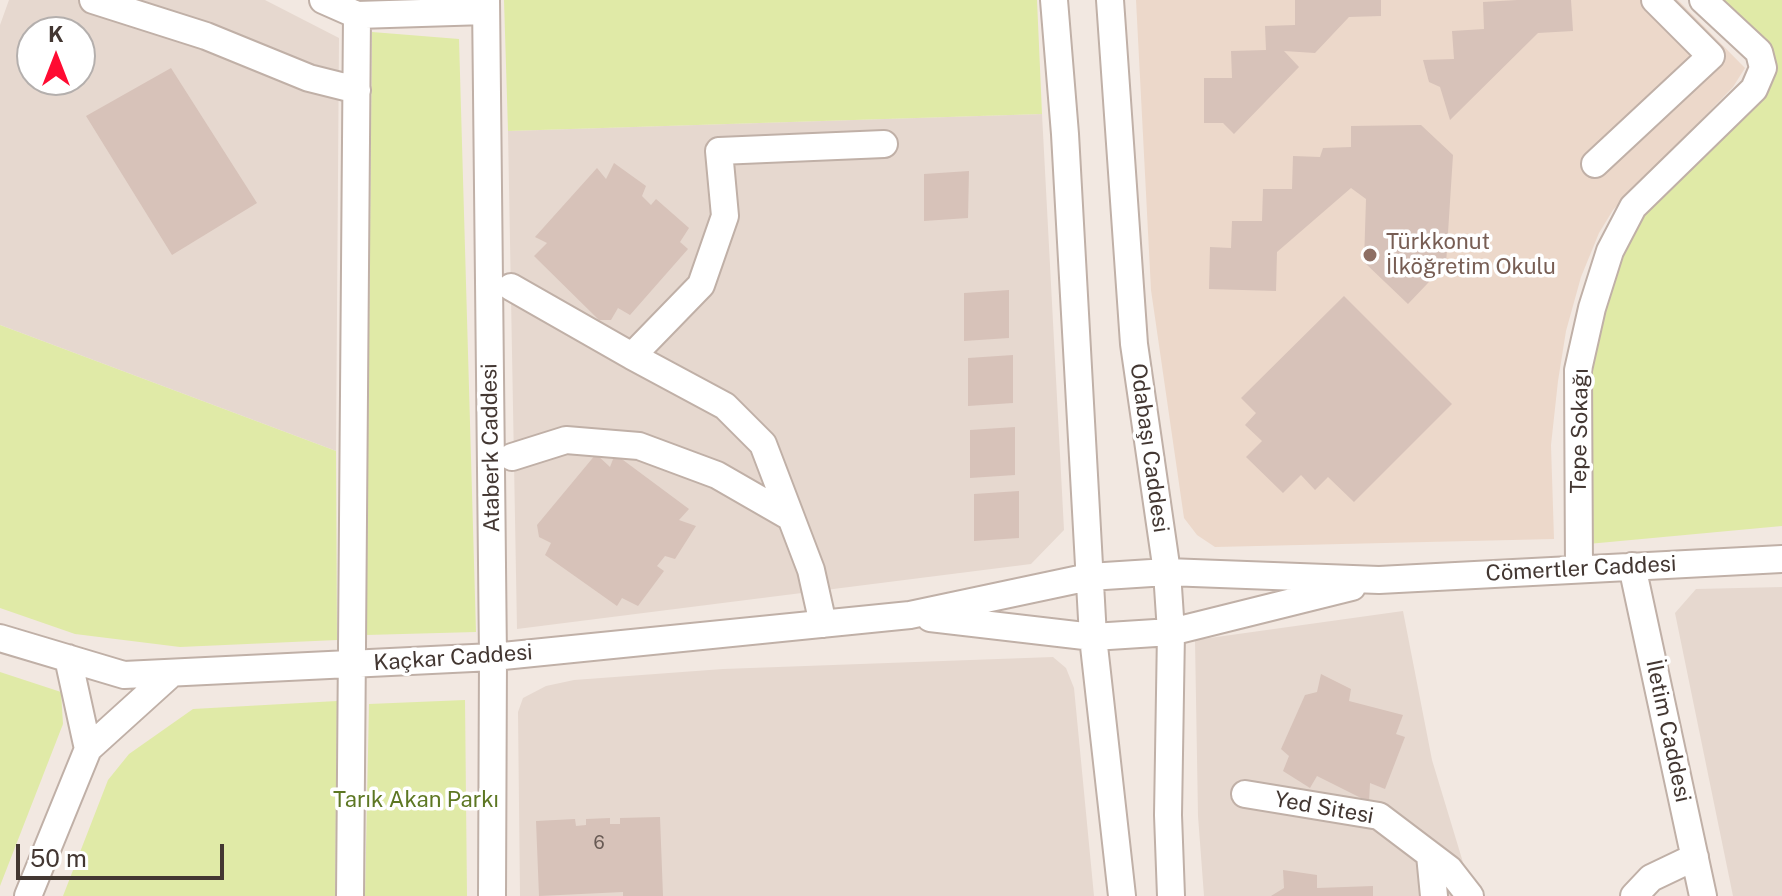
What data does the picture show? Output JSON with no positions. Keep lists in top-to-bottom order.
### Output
{
  "streets": {
    "street": [
      "Tepe Sokağı",
      "Ataberk Caddesi",
      "Odabaşı Caddesi",
      "Cömertler Caddesi",
      "Kaçkar Caddesi",
      "İletim Caddesi",
      "Yed Sitesi"
    ]
  },
  "crossings": [
    ["Tepe Sokağı", "Cömertler Caddesi"],
    ["Ataberk Caddesi", "Kaçkar Caddesi"],
    ["Odabaşı Caddesi", "Cömertler Caddesi"],
    ["Cömertler Caddesi", "Kaçkar Caddesi"],
    ["Cömertler Caddesi", "İletim Caddesi"]
  ],
  "parks": ["Tarık Akan Parkı"],
  "places": ["Türkkonut İlköğretim Okulu"],
  "house_numbers": ["6"],
  "scale_bar": "50 m",
  "north": "top"
}
